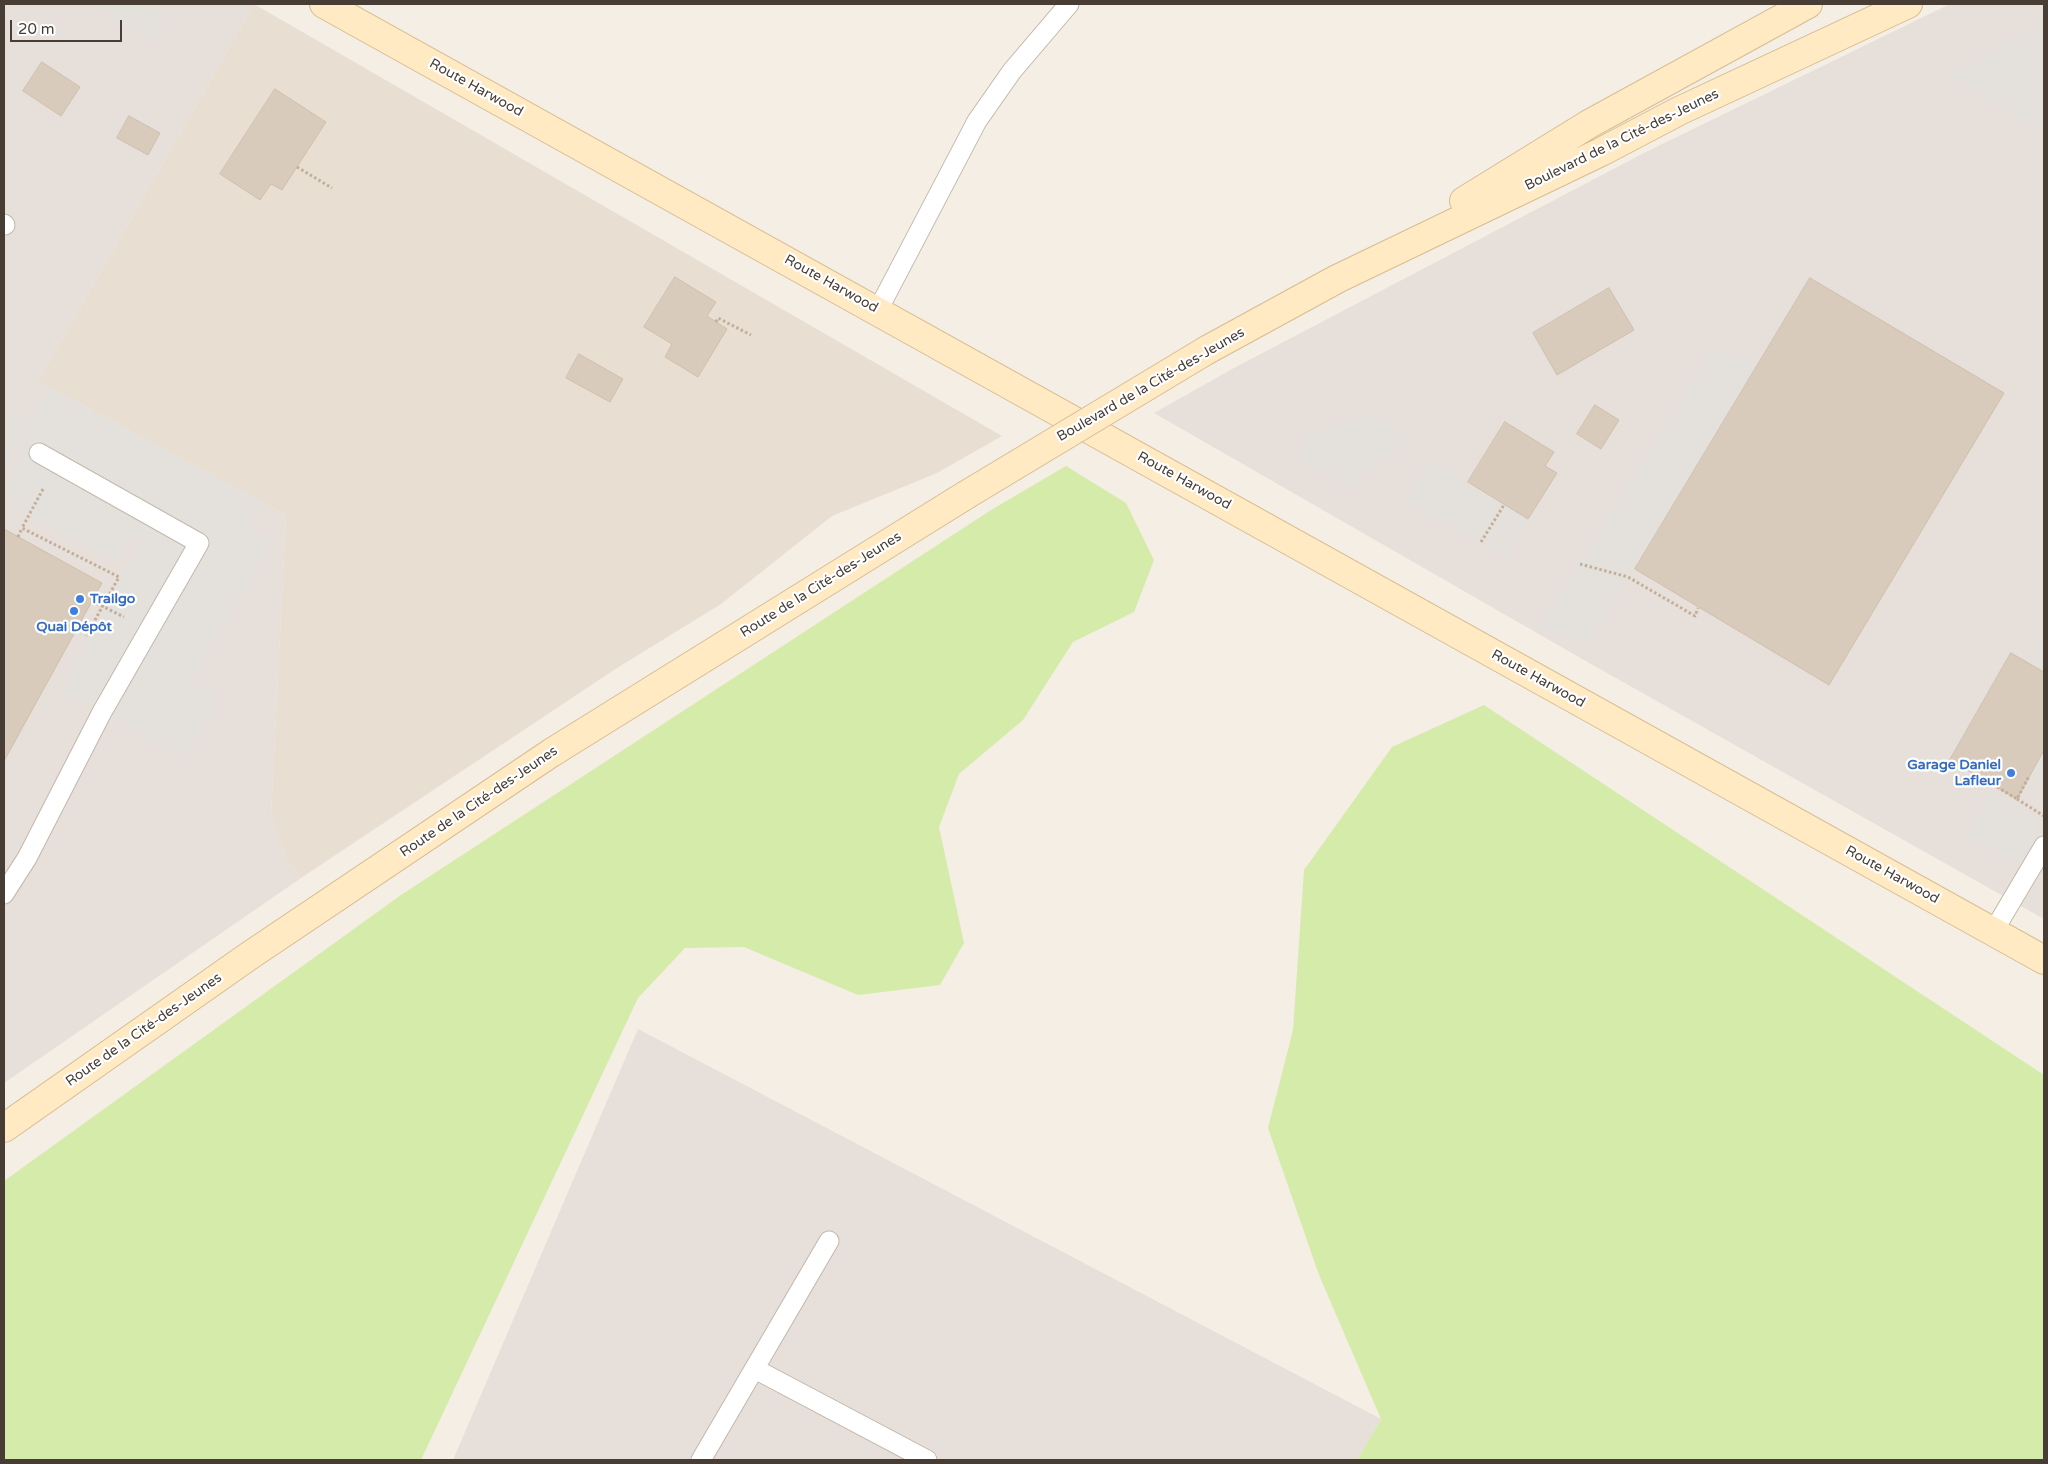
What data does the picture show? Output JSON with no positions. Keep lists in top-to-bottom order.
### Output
{
  "streets": {
    "main road": ["Route Harwood", "Boulevard de la Cité-des-Jeunes", "Route de la Cité-des-Jeunes"]
  },
  "crossings": [
    ["Boulevard de la Cité-des-Jeunes", "Route de la Cité-des-Jeunes"]
  ],
  "places": ["Trailgo", "Quai Dépôt", "Garage Daniel Lafleur"],
  "scale_bar": "20 m"
}
